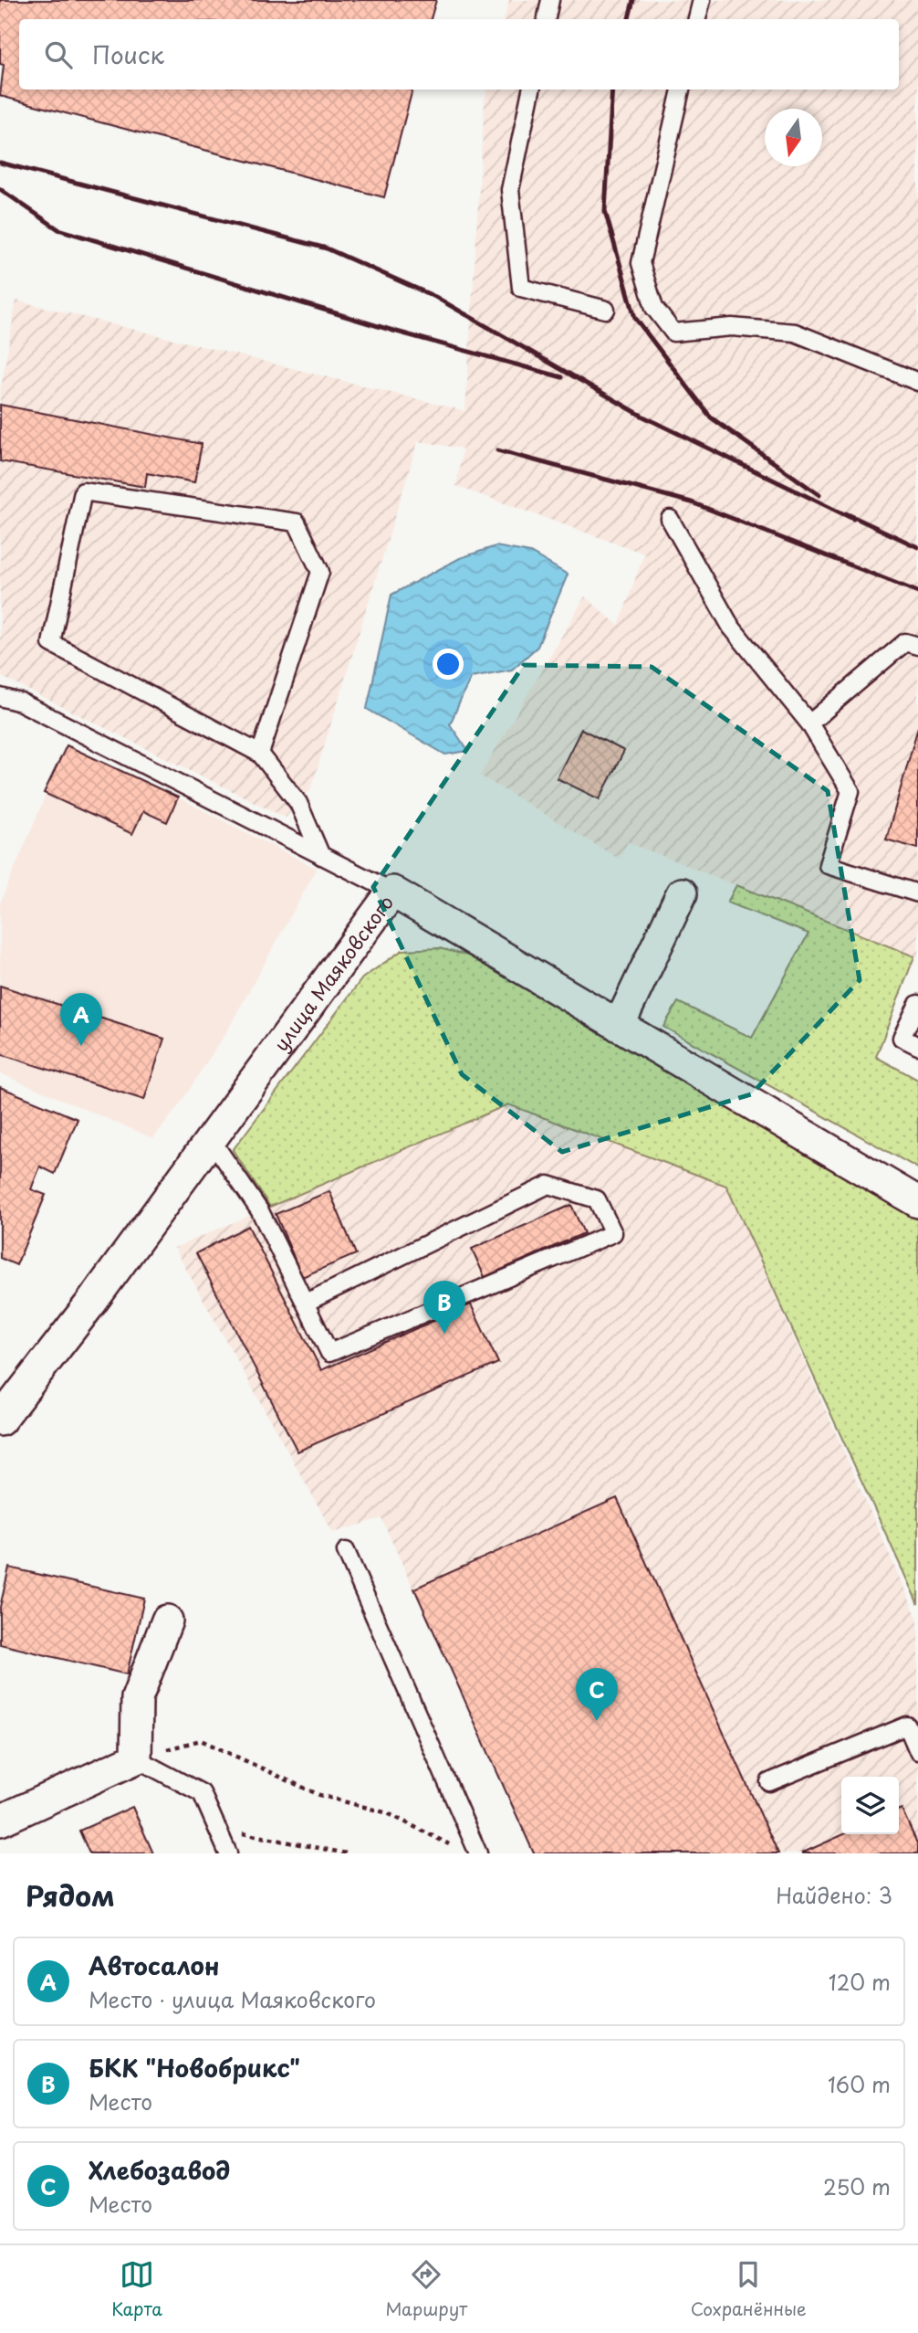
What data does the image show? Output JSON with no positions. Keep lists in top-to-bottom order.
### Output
{
  "streets": {
    "street": ["улица Маяковского"]
  },
  "north": "bottom",
  "page": {
    "search": "Поиск",
    "pins": ["A", "B", "C"],
    "heading": ["Рядом", "Найдено: 3"],
    "list": [
      {
        "mark": "A",
        "name": "Автосалон",
        "note": "Место · улица Маяковского",
        "value": "120 m"
      },
      {
        "mark": "B",
        "name": "БКК \"Новобрикс\"",
        "note": "Место",
        "value": "160 m"
      },
      {
        "mark": "C",
        "name": "Хлебозавод",
        "note": "Место",
        "value": "250 m"
      }
    ],
    "nav": ["Карта", "Маршрут", "Сохранённые"]
  }
}
